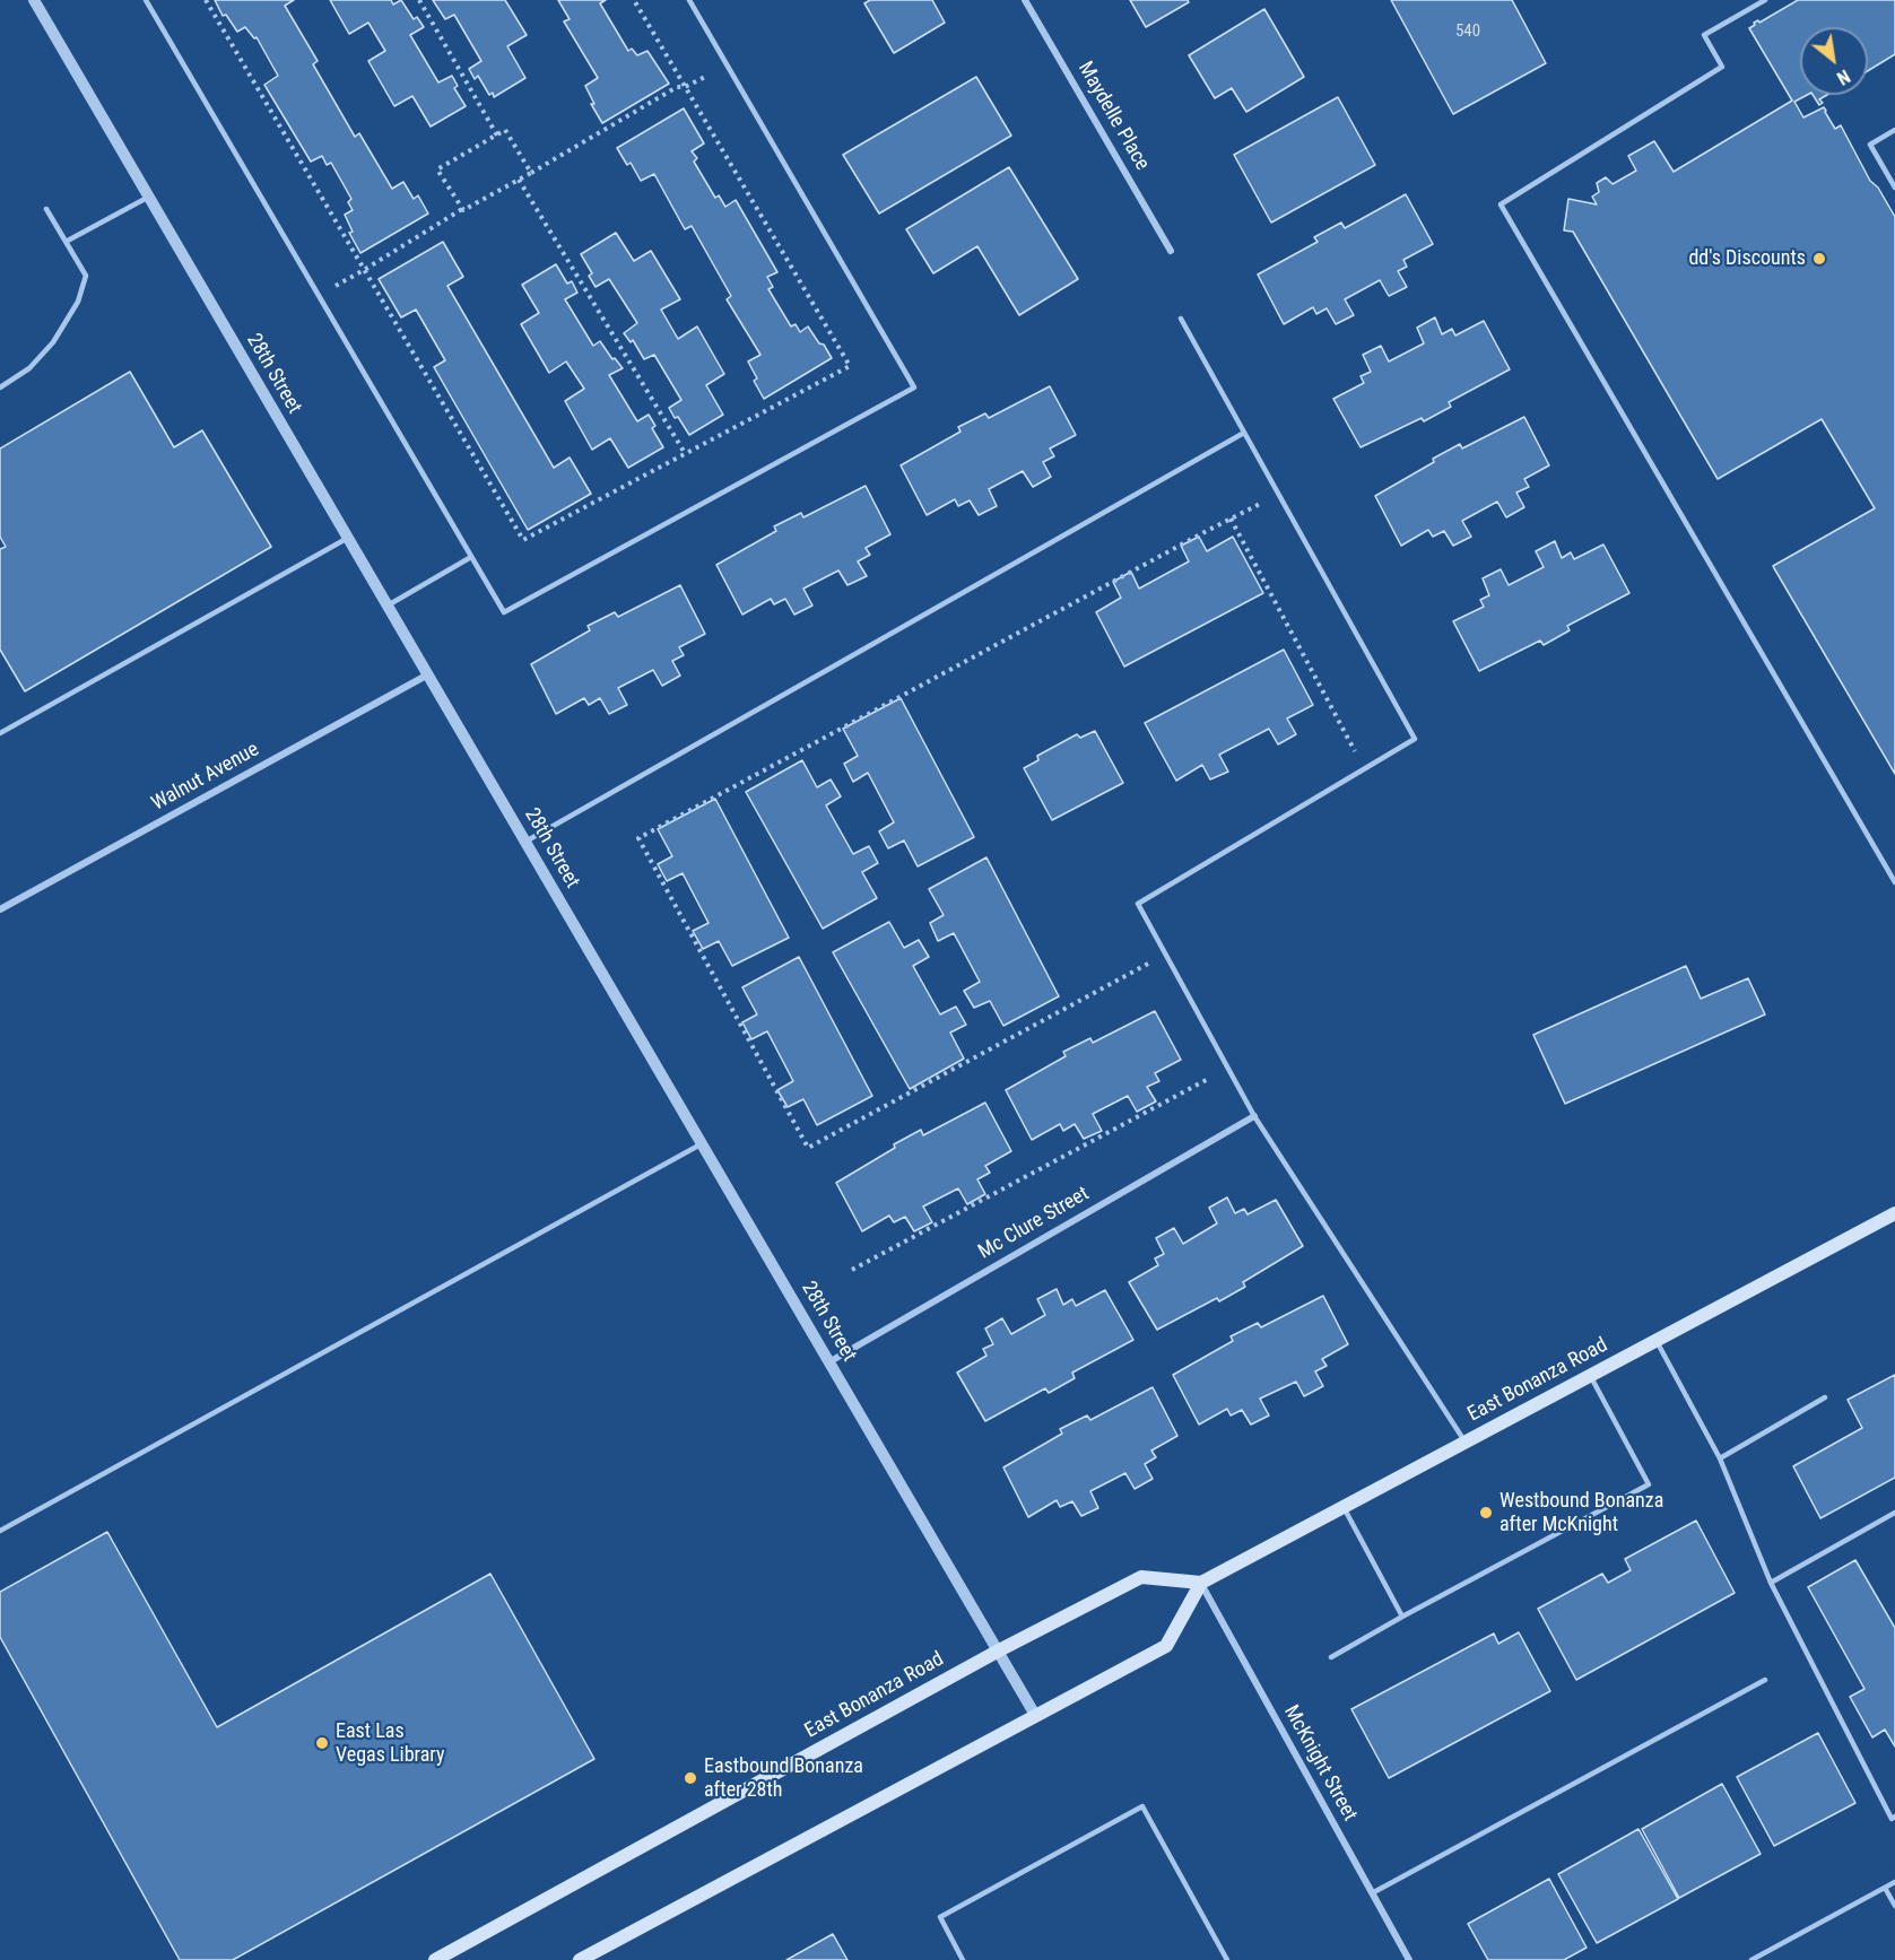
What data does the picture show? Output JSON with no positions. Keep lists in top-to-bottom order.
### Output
{
  "streets": {
    "main road": ["East Bonanza Road"],
    "street": [
      "Maydelle Place",
      "28th Street",
      "Walnut Avenue",
      "Mc Clure Street",
      "McKnight Street"
    ]
  },
  "crossings": [
    ["28th Street", "Walnut Avenue"],
    ["28th Street", "Mc Clure Street"],
    ["28th Street", "East Bonanza Road"],
    ["East Bonanza Road", "McKnight Street"]
  ],
  "places": [
    "dd's Discounts",
    "Westbound Bonanza after McKnight",
    "East Las Vegas Library",
    "Eastbound Bonanza after 28th"
  ],
  "house_numbers": ["540"],
  "north": "bottom right"
}
